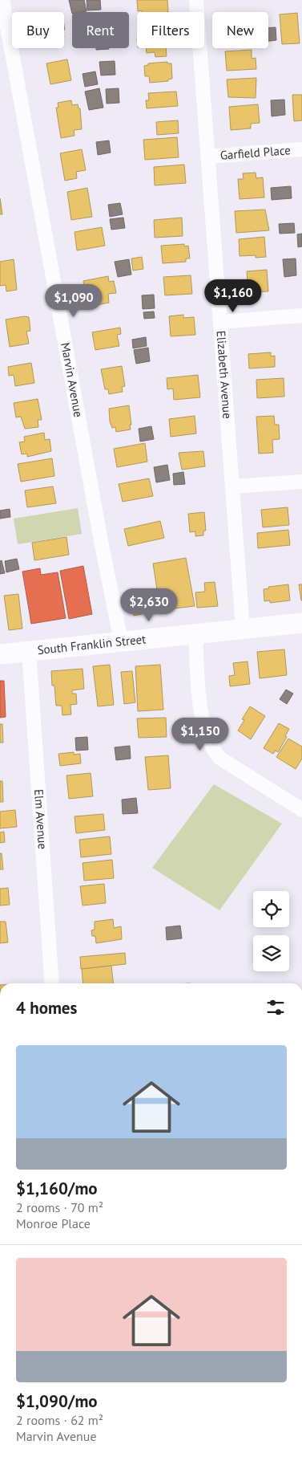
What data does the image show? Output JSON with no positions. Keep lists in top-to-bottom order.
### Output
{
  "streets": {
    "main road": ["South Franklin Street"],
    "street": [
      "Garfield Place",
      "Elizabeth Avenue",
      "Marvin Avenue",
      "Elm Avenue"
    ]
  },
  "crossings": [
    ["Garfield Place", "Elizabeth Avenue"],
    ["Elizabeth Avenue", "South Franklin Street"],
    ["Marvin Avenue", "South Franklin Street"],
    ["South Franklin Street", "Elm Avenue"]
  ],
  "page": {
    "chip": [
      "Buy",
      "Rent",
      "Filters",
      "New"
    ],
    "price": [
      "$1,160",
      "$1,090",
      "$2,630",
      "$1,150"
    ],
    "heading": "4 homes",
    "list": [
      {
        "name": "$1,160/mo",
        "note": "2 rooms · 70 m² · Monroe Place"
      },
      {
        "name": "$1,090/mo",
        "note": "2 rooms · 62 m² · Marvin Avenue"
      }
    ]
  }
}
